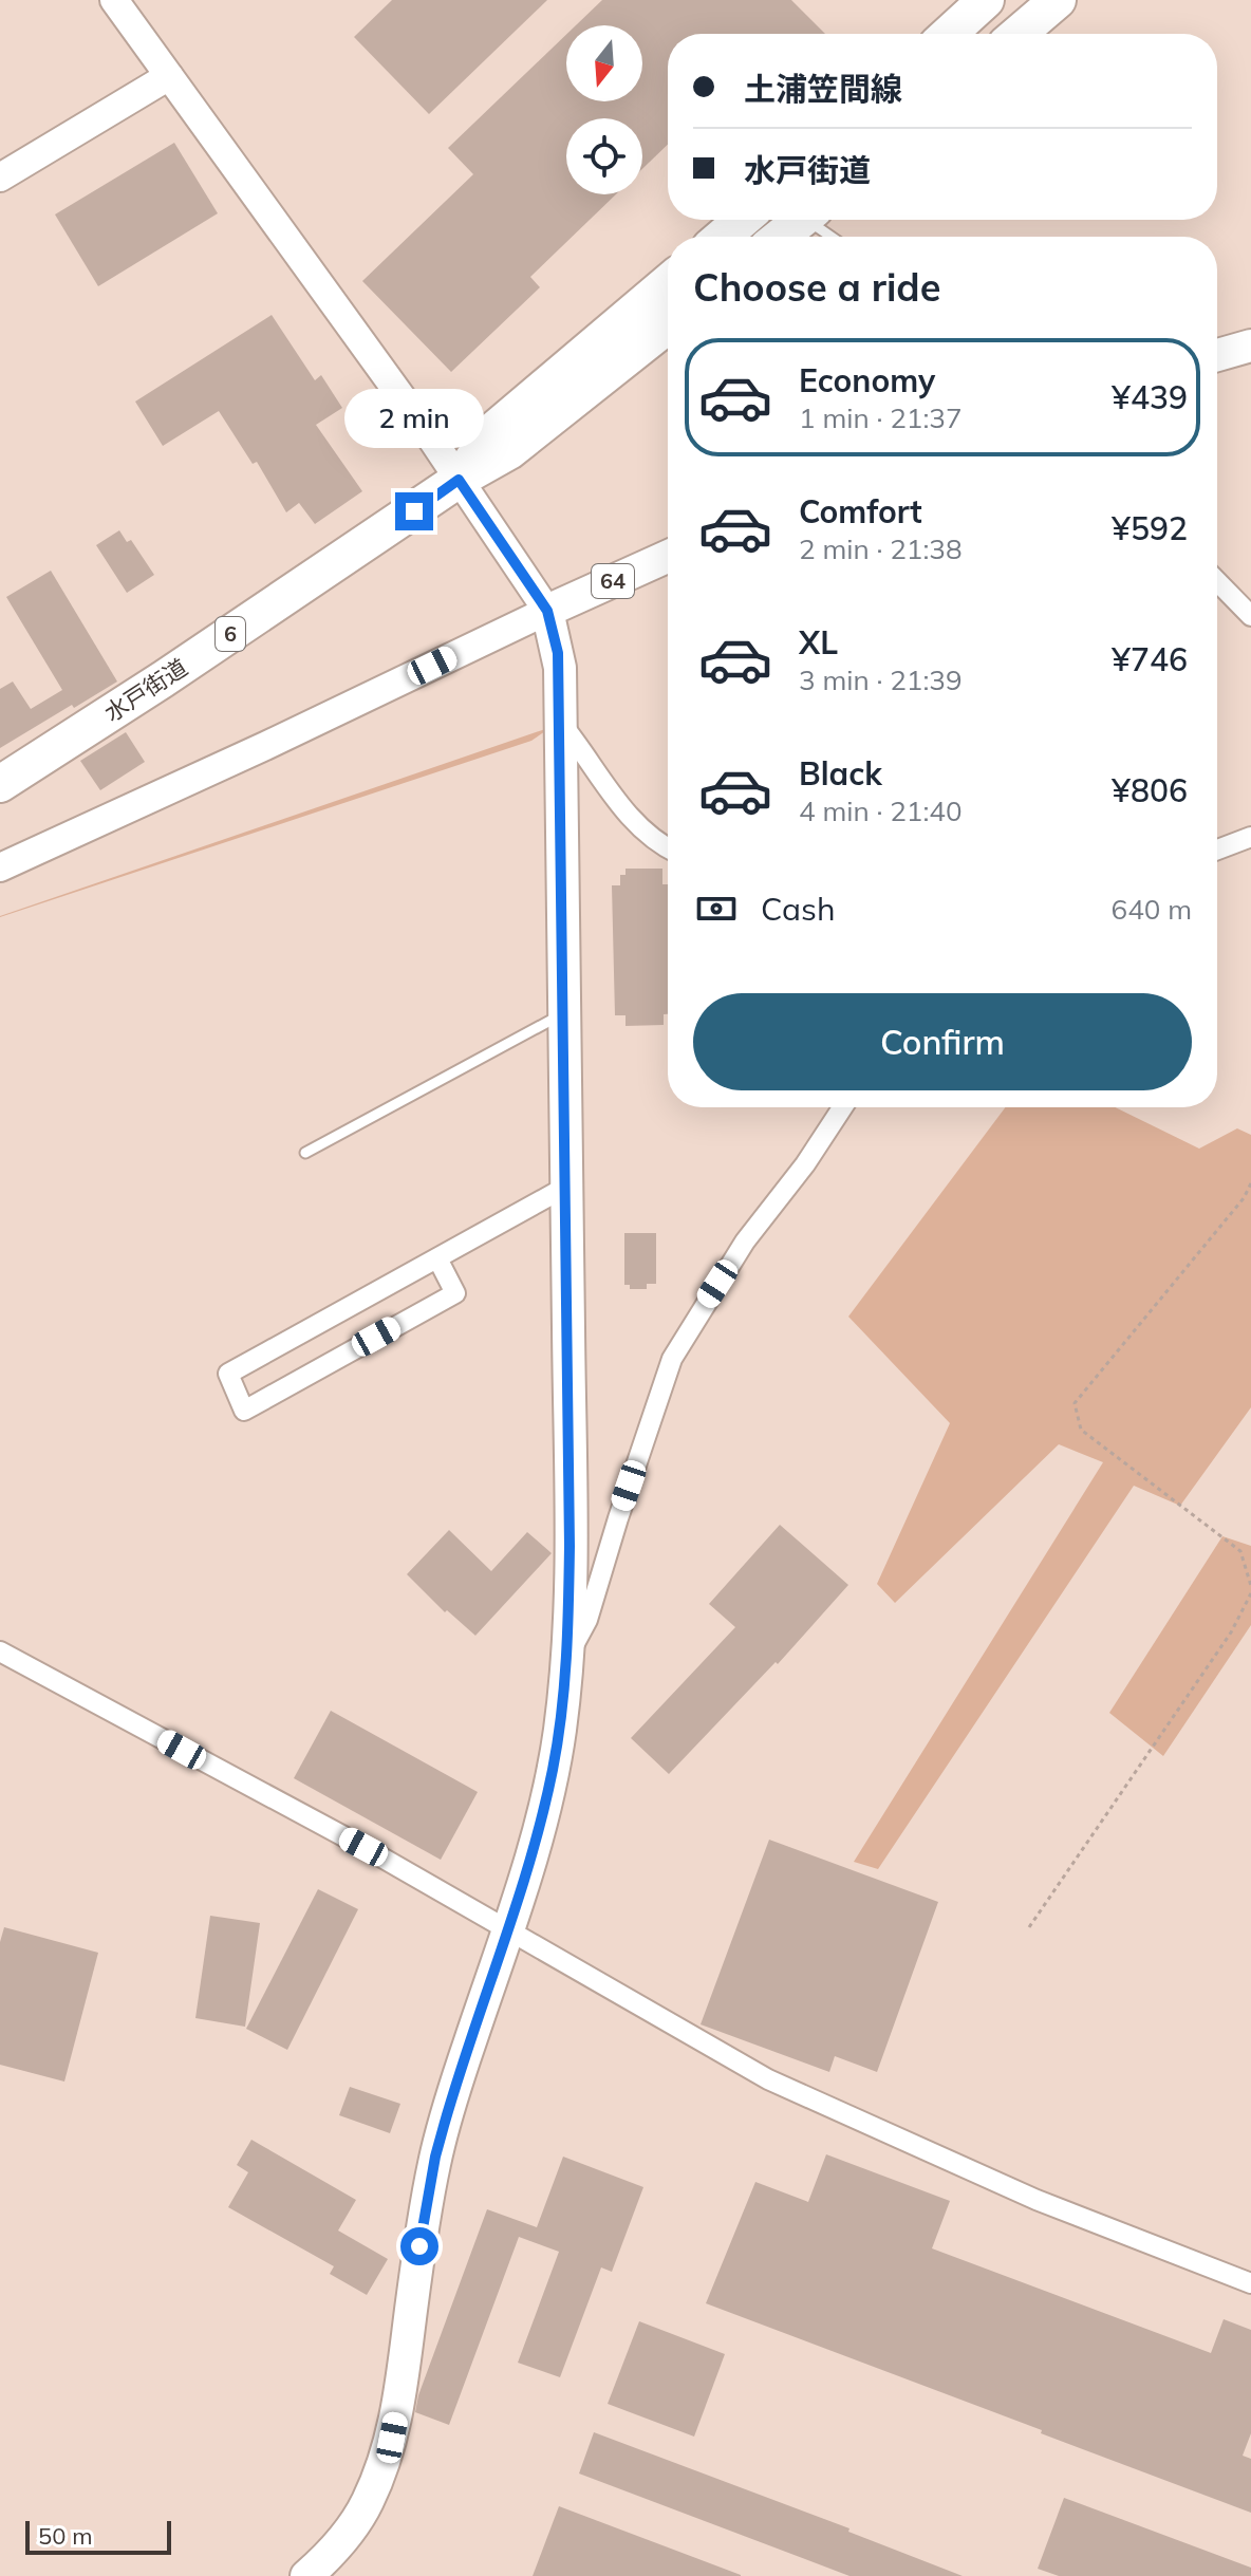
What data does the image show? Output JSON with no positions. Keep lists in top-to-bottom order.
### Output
{
  "streets": {
    "highway": ["6", "水戸街道"],
    "main road": ["64"]
  },
  "scale_bar": "50 m",
  "north": "bottom",
  "page": {
    "banner": ["土浦笠間線", "水戸街道"],
    "heading": "Choose a ride",
    "list": [
      {
        "name": "Economy",
        "note": "1 min · 21:37",
        "value": "¥439"
      },
      {
        "name": "Comfort",
        "note": "2 min · 21:38",
        "value": "¥592"
      },
      {
        "name": "XL",
        "note": "3 min · 21:39",
        "value": "¥746"
      },
      {
        "name": "Black",
        "note": "4 min · 21:40",
        "value": "¥806"
      }
    ],
    "bubble": "2 min",
    "pay": ["Cash", "640 m"],
    "buttons": "Confirm",
    "scale": "50 m"
  }
}
